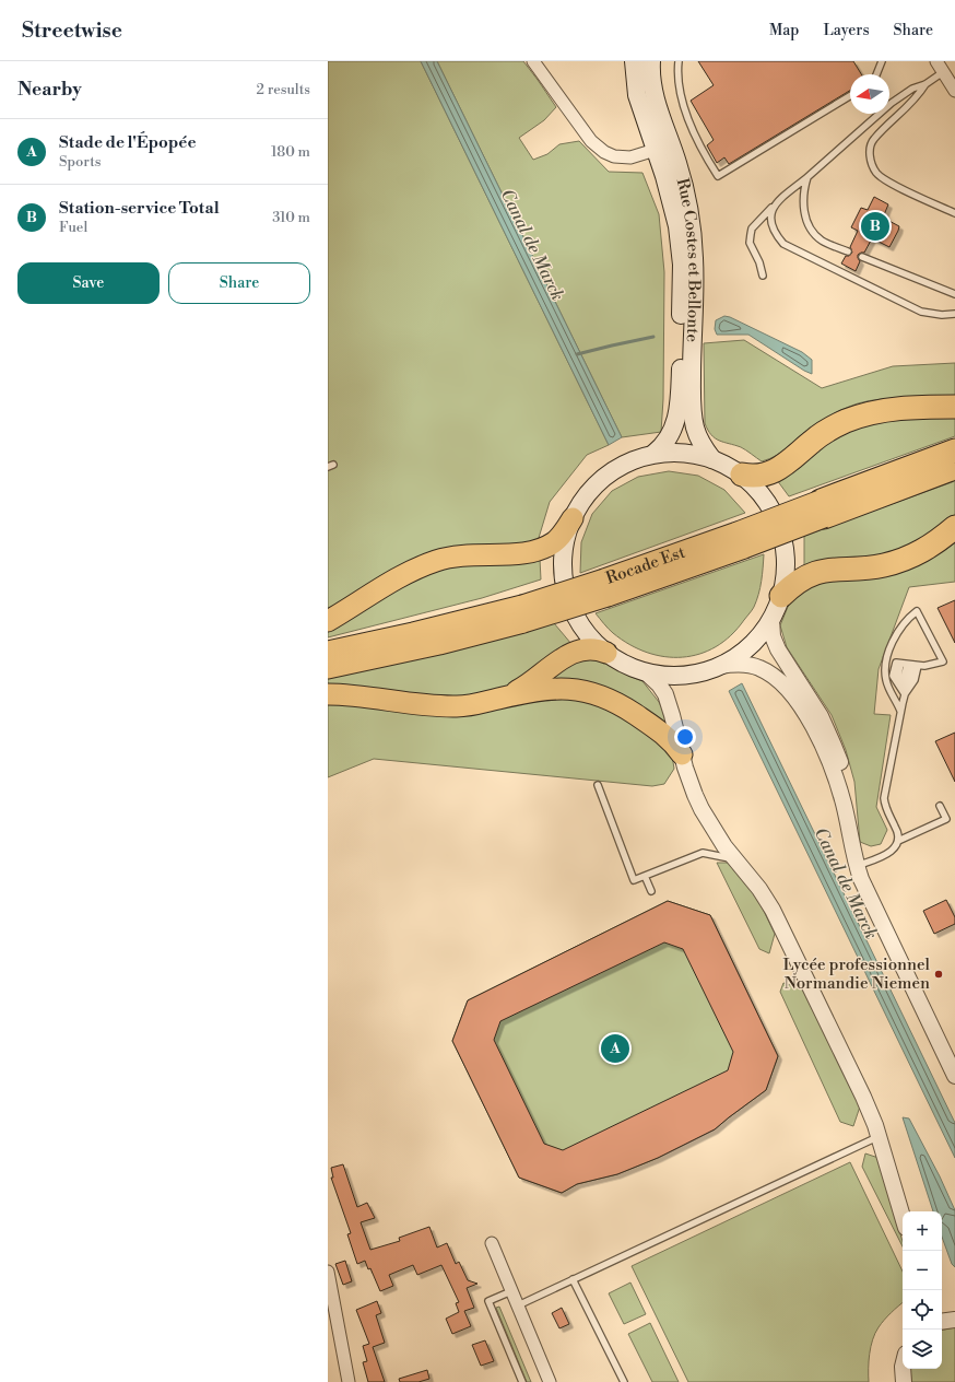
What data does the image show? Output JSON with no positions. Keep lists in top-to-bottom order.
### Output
{
  "streets": {
    "highway": ["Rocade Est"],
    "main road": ["Rue Costes et Bellonte"]
  },
  "water": ["Canal de Marck"],
  "places": ["Lycée professionnel Normandie Niemen"],
  "north": "left",
  "page": {
    "header": "Streetwise",
    "nav": ["Map", "Layers", "Share"],
    "heading": ["Nearby", "2 results"],
    "list": [
      {
        "mark": "A",
        "name": "Stade de l'Épopée",
        "note": "Sports",
        "value": "180 m"
      },
      {
        "mark": "B",
        "name": "Station-service Total",
        "note": "Fuel",
        "value": "310 m"
      }
    ],
    "pins": ["B", "A"],
    "buttons": ["Save", "Share"],
    "map_buttons": ["+", "−"]
  }
}
